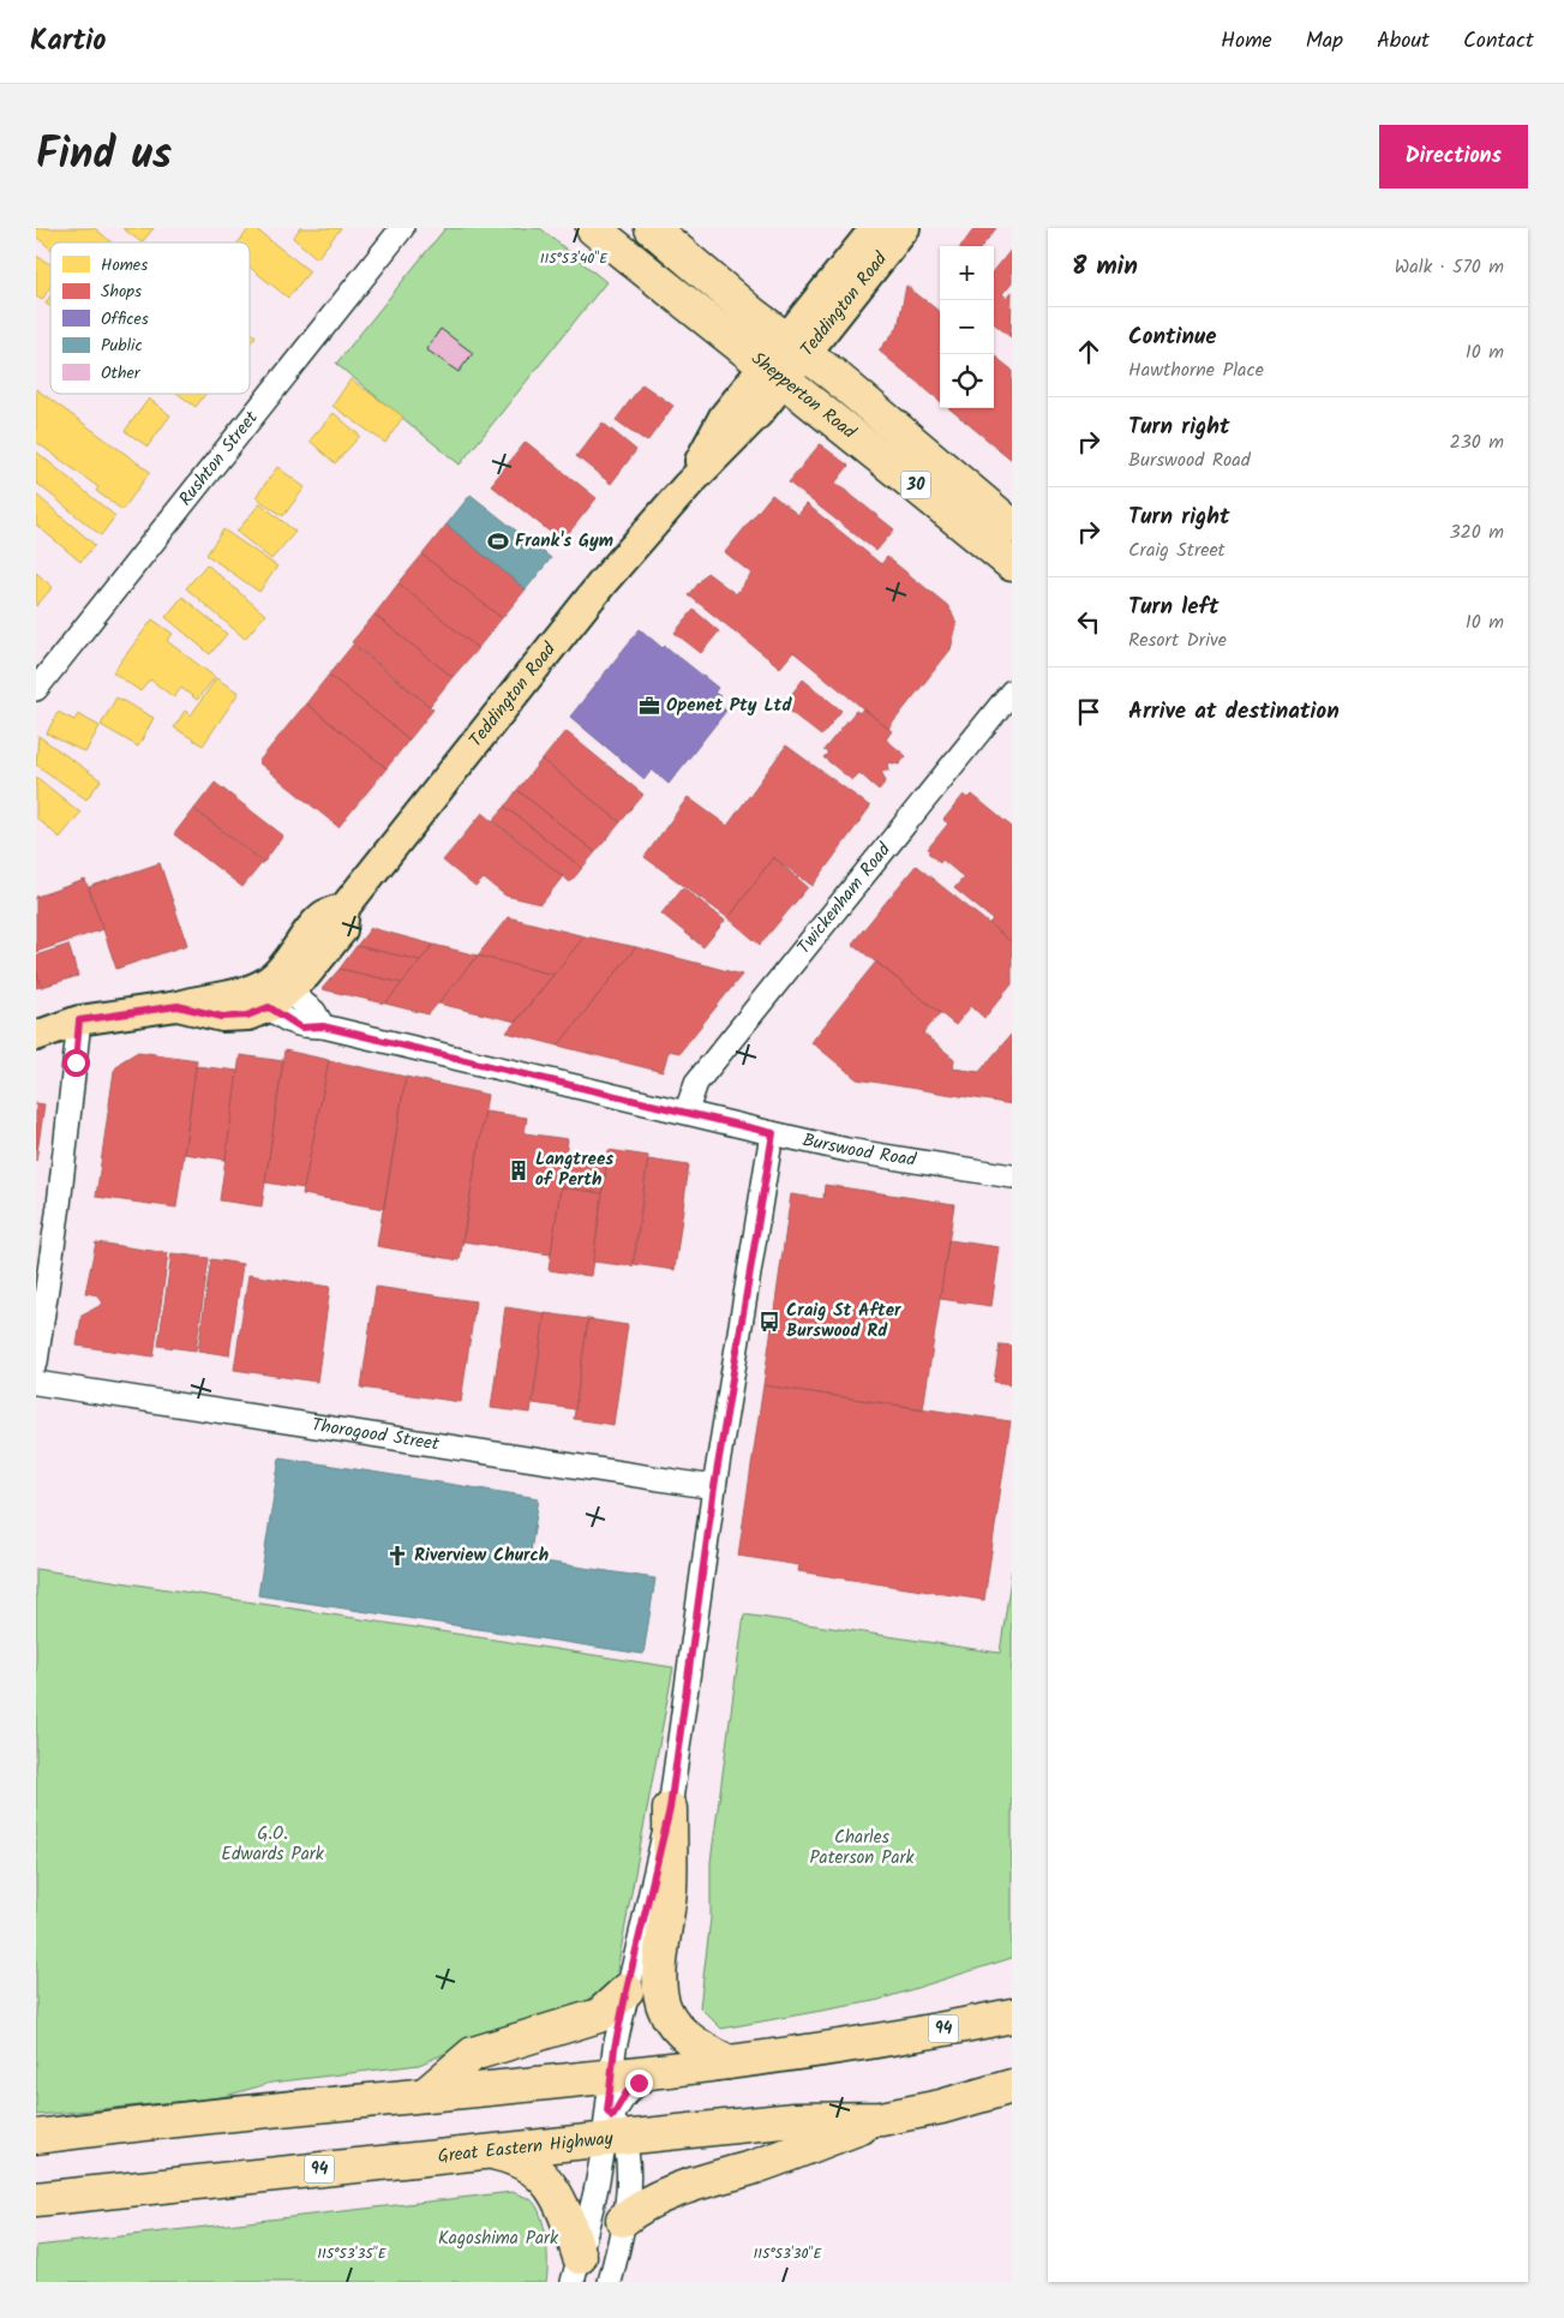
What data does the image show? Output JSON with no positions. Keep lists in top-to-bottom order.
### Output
{
  "streets": {
    "highway": [
      "Shepperton Road",
      "30",
      "94",
      "Great Eastern Highway"
    ],
    "main road": ["Teddington Road"],
    "street": [
      "Rushton Street",
      "Twickenham Road",
      "Burswood Road",
      "Thorogood Street"
    ]
  },
  "crossings": [
    ["Teddington Road", "Shepperton Road"],
    ["Teddington Road", "Burswood Road"],
    ["Twickenham Road", "Burswood Road"]
  ],
  "parks": ["G.O. Edwards Park", "Charles Paterson Park", "Kagoshima Park"],
  "places": {
    "sports": ["Frank's Gym"],
    "office": ["Openet Pty Ltd"],
    "building": ["Langtrees of Perth"],
    "bus stop": ["Craig St After Burswood Rd"],
    "church": ["Riverview Church"]
  },
  "legend": [
    "Homes",
    "Shops",
    "Offices",
    "Public",
    "Other"
  ],
  "page": {
    "header": "Kartio",
    "nav": [
      "Home",
      "Map",
      "About",
      "Contact"
    ],
    "title": "Find us",
    "buttons": "Directions",
    "heading": ["8 min", "Walk · 570 m"],
    "map_buttons": ["+", "−"],
    "list": [
      ["Continue", "Hawthorne Place", "10 m"],
      ["Turn right", "Burswood Road", "230 m"],
      ["Turn right", "Craig Street", "320 m"],
      ["Turn left", "Resort Drive", "10 m"],
      "Arrive at destination"
    ]
  },
  "coordinates": ["115°53'40\"E", "115°53'35\"E", "115°53'30\"E"]
}
